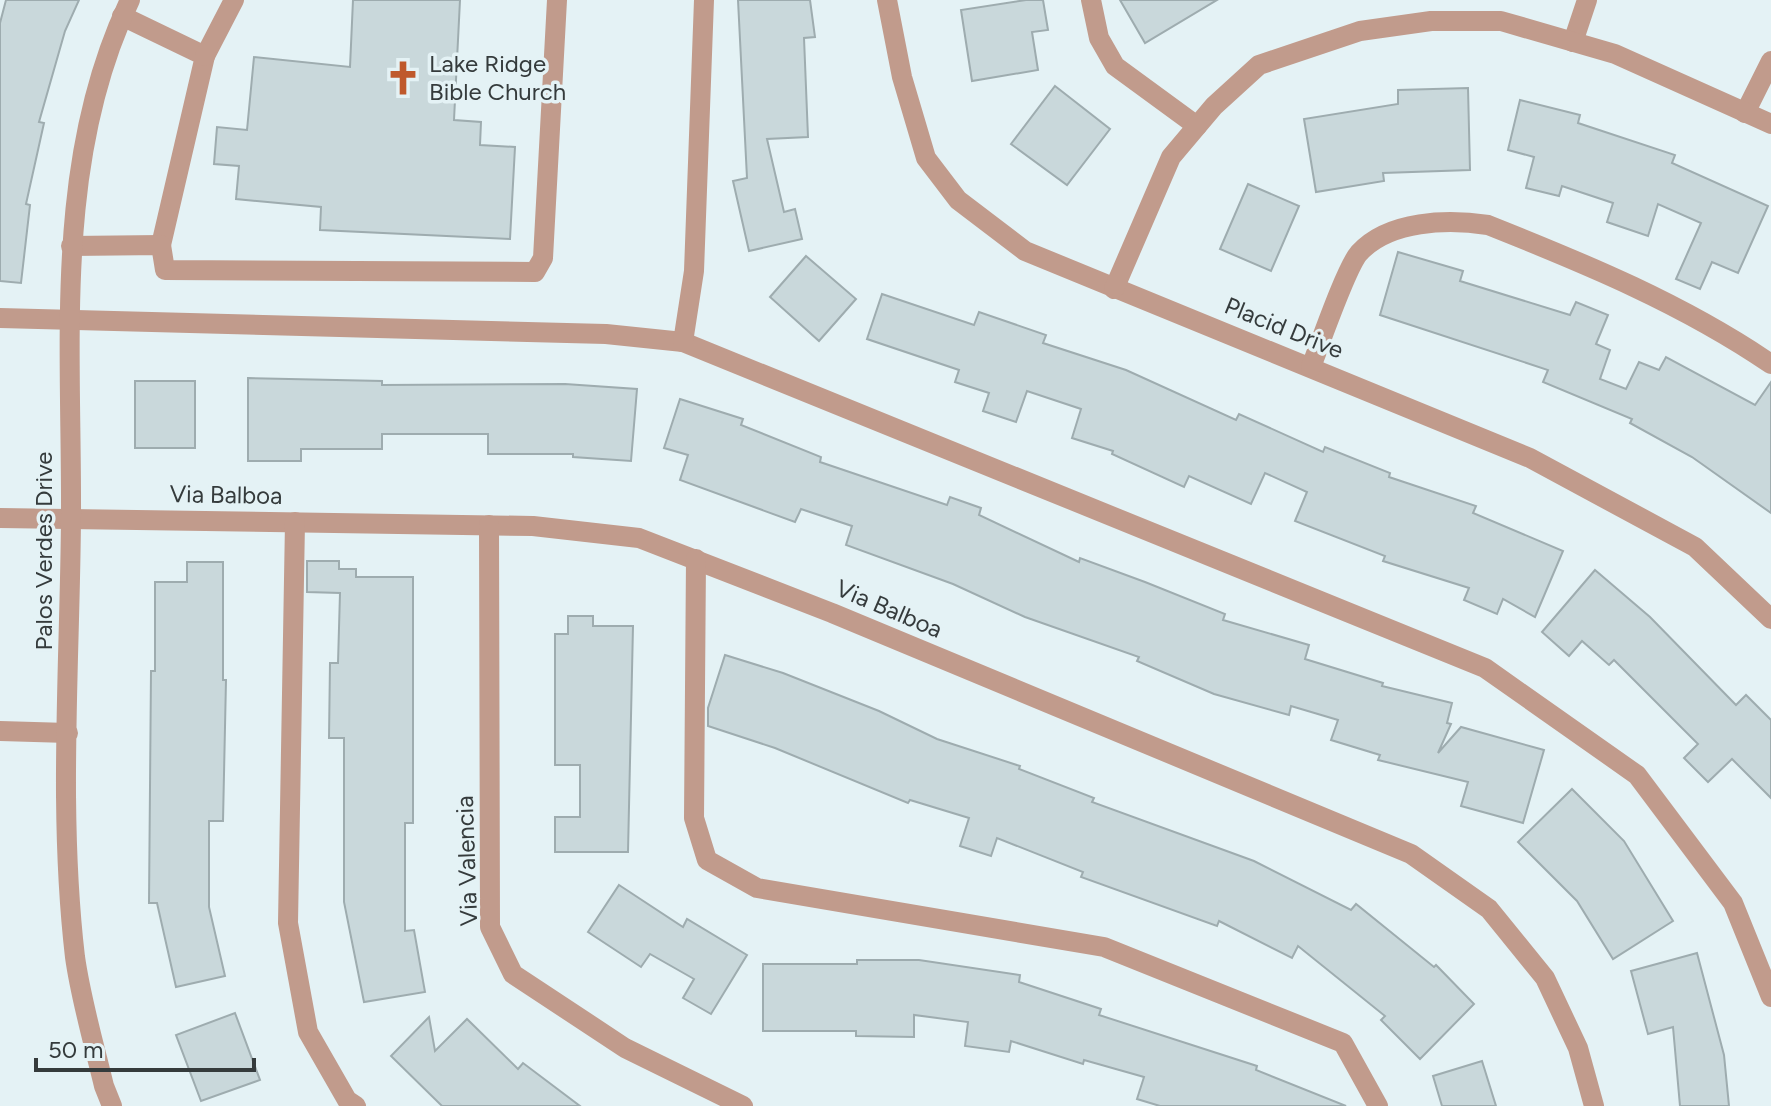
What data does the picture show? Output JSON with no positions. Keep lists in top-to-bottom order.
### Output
{
  "streets": {
    "street": [
      "Placid Drive",
      "Via Balboa",
      "Palos Verdes Drive",
      "Via Valencia"
    ]
  },
  "crossings": [
    ["Via Balboa", "Palos Verdes Drive"],
    ["Via Balboa", "Via Valencia"]
  ],
  "places": {
    "church": ["Lake Ridge Bible Church"]
  },
  "scale_bar": "50 m"
}
